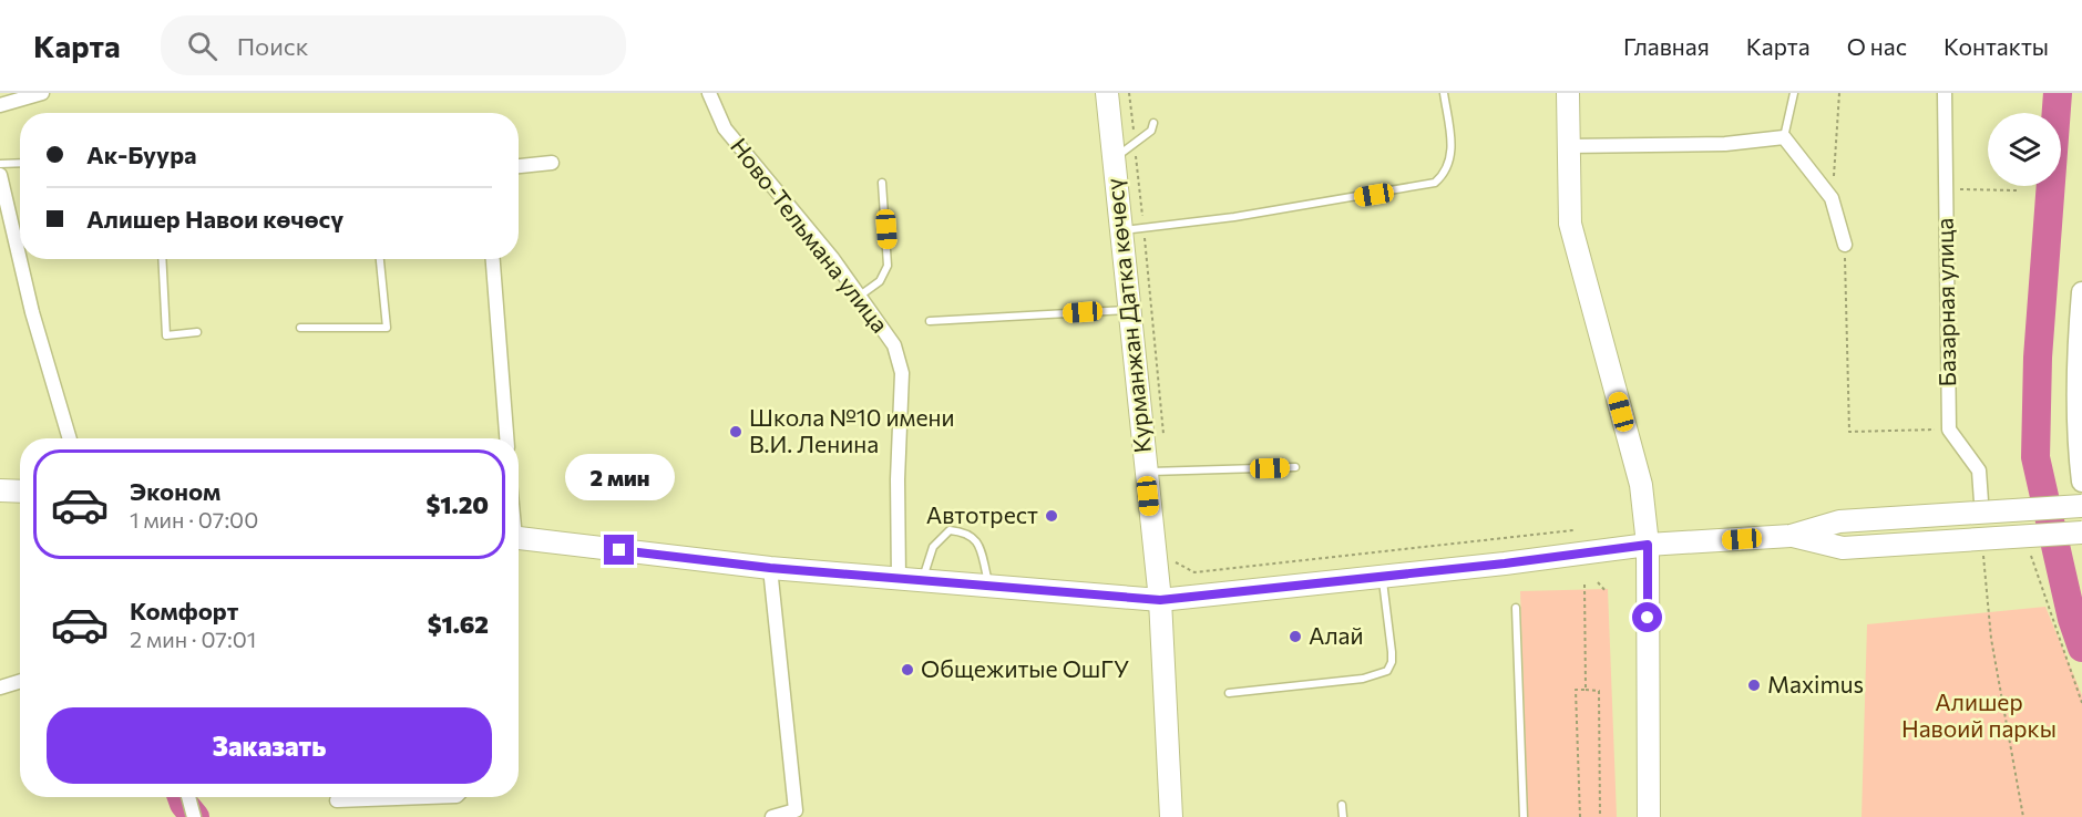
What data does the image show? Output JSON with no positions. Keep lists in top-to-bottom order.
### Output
{
  "streets": {
    "main road": ["Курманжан Датка көчөсү"],
    "street": ["Ново-Тельмана улица", "Базарная улица"]
  },
  "parks": ["Алишер Навоий паркы"],
  "places": [
    "Школа №10 имени В.И. Ленина",
    "Автотрест",
    "Алай",
    "Общежитые ОшГУ",
    "Maximus"
  ],
  "page": {
    "header": "Карта",
    "search": "Поиск",
    "nav": [
      "Главная",
      "Карта",
      "О нас",
      "Контакты"
    ],
    "banner": ["Ак-Буура", "Алишер Навои көчөсү"],
    "list": [
      {
        "name": "Эконом",
        "note": "1 мин · 07:00",
        "value": "$1.20"
      },
      {
        "name": "Комфорт",
        "note": "2 мин · 07:01",
        "value": "$1.62"
      }
    ],
    "bubble": "2 мин",
    "buttons": "Заказать"
  }
}
